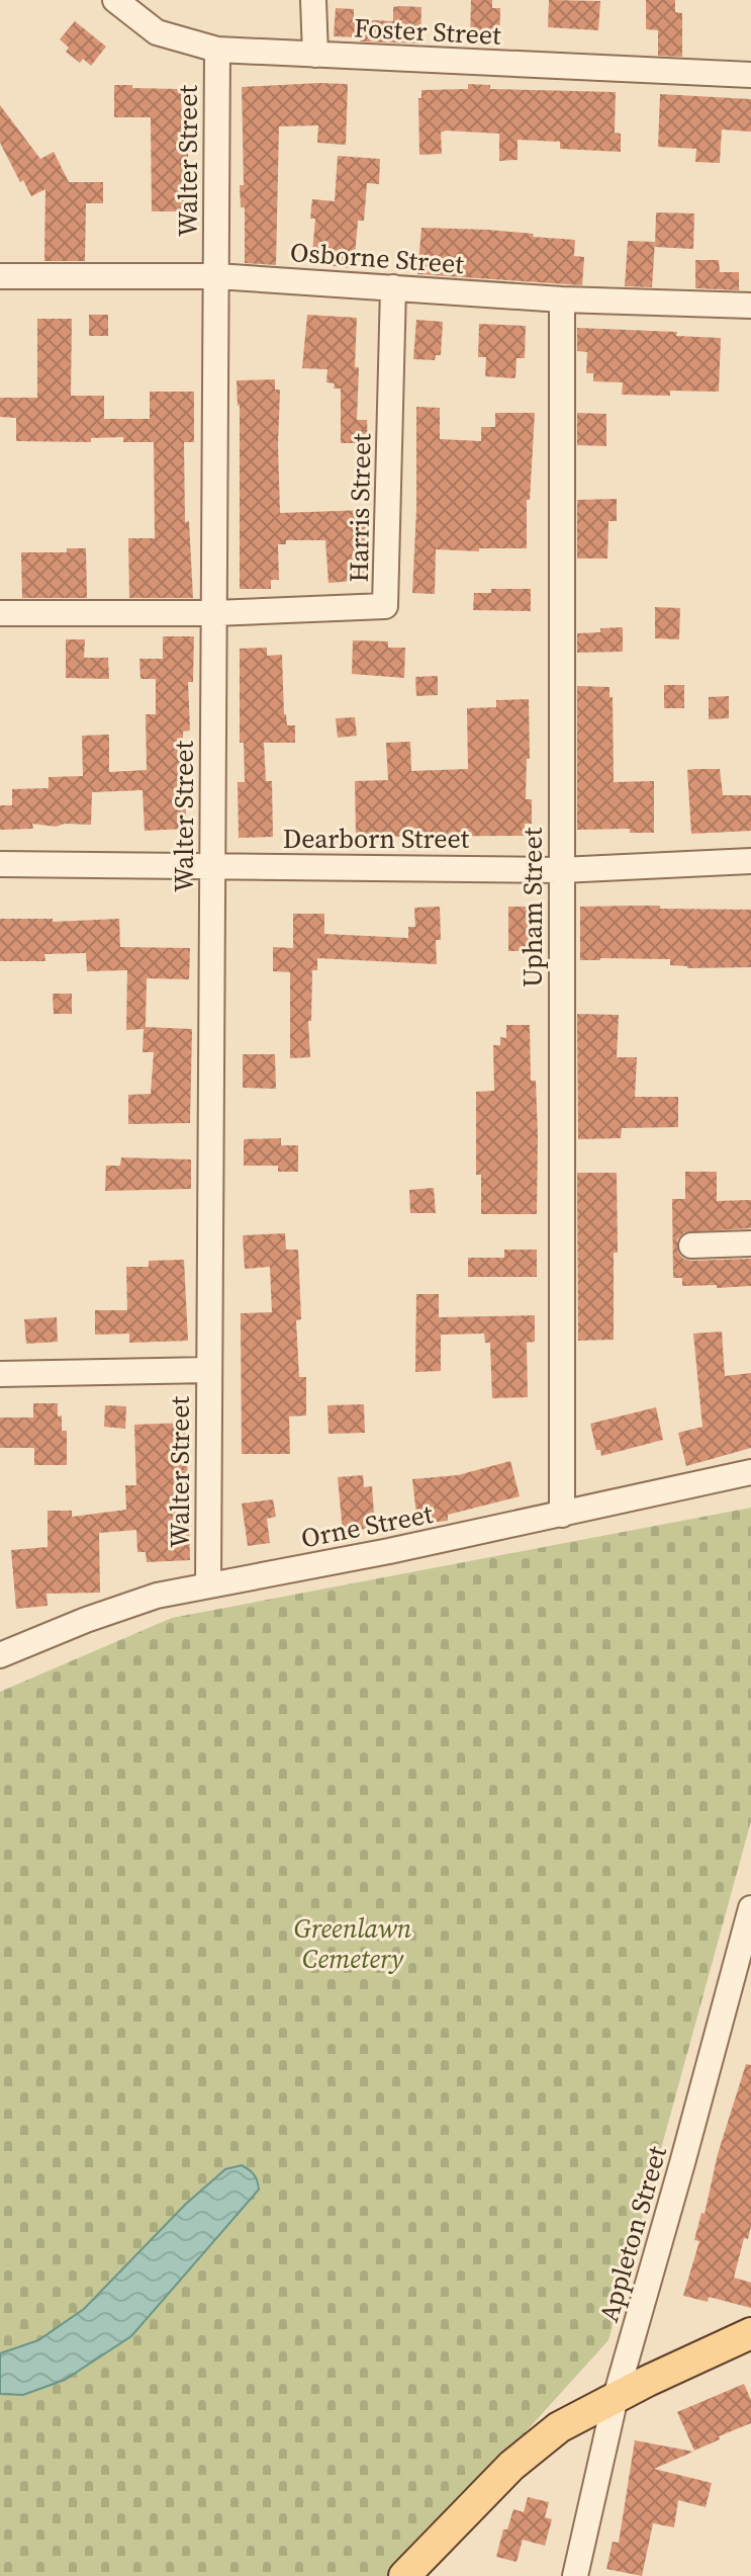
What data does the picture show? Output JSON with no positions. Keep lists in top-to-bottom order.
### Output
{
  "streets": {
    "street": [
      "Foster Street",
      "Walter Street",
      "Osborne Street",
      "Harris Street",
      "Dearborn Street",
      "Upham Street",
      "Orne Street",
      "Appleton Street"
    ]
  },
  "crossings": [
    ["Foster Street", "Walter Street"],
    ["Walter Street", "Osborne Street"],
    ["Walter Street", "Harris Street"],
    ["Walter Street", "Dearborn Street"],
    ["Walter Street", "Orne Street"],
    ["Osborne Street", "Harris Street"],
    ["Osborne Street", "Upham Street"],
    ["Dearborn Street", "Upham Street"],
    ["Upham Street", "Orne Street"]
  ],
  "parks": ["Greenlawn Cemetery"]
}
